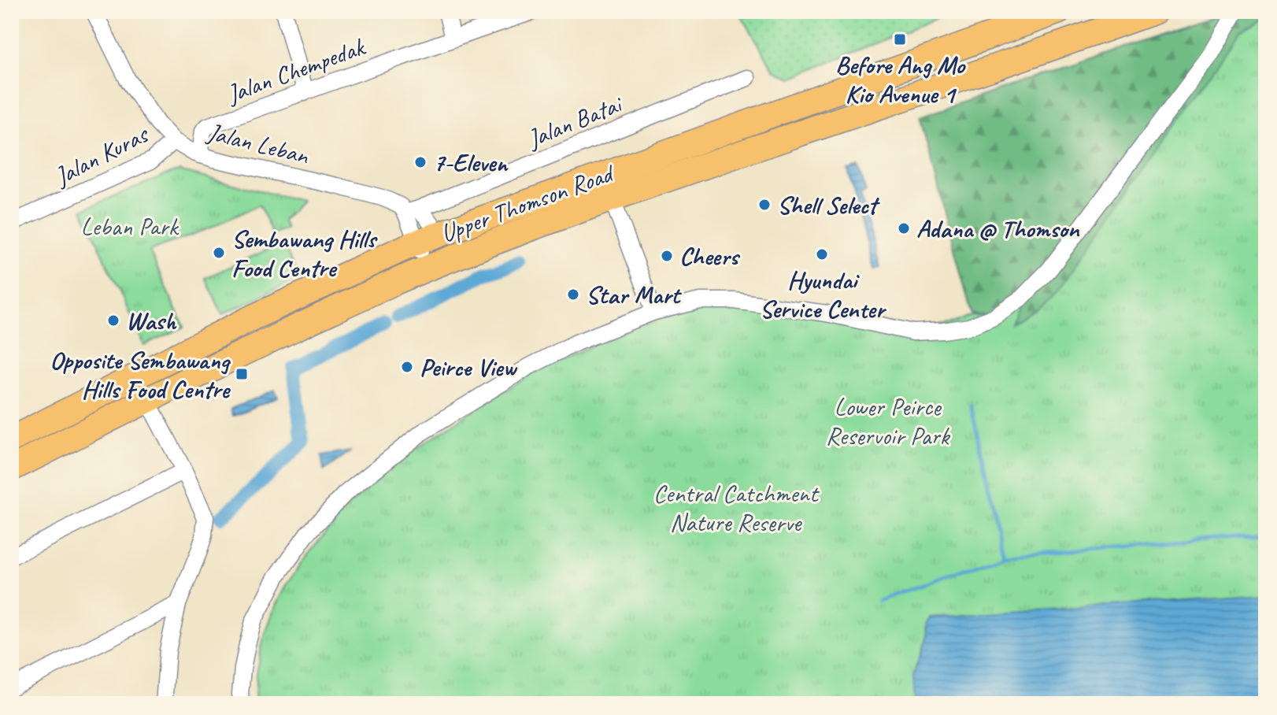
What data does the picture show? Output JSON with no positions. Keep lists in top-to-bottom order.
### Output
{
  "streets": {
    "main road": ["Upper Thomson Road"],
    "street": [
      "Jalan Chempedak",
      "Jalan Batai",
      "Jalan Leban",
      "Jalan Kuras"
    ]
  },
  "crossings": [
    ["Jalan Chempedak", "Jalan Leban"],
    ["Jalan Batai", "Jalan Leban"],
    ["Jalan Leban", "Jalan Kuras"]
  ],
  "parks": ["Leban Park", "Lower Peirce Reservoir Park", "Central Catchment Nature Reserve"],
  "places": {
    "transit": ["Before Ang Mo Kio Avenue 1", "Opposite Sembawang Hills Food Centre"],
    "other": [
      "7-Eleven",
      "Shell Select",
      "Adana @ Thomson",
      "Sembawang Hills Food Centre",
      "Hyundai Service Center",
      "Cheers",
      "Star Mart",
      "Wash",
      "Peirce View"
    ]
  }
}
